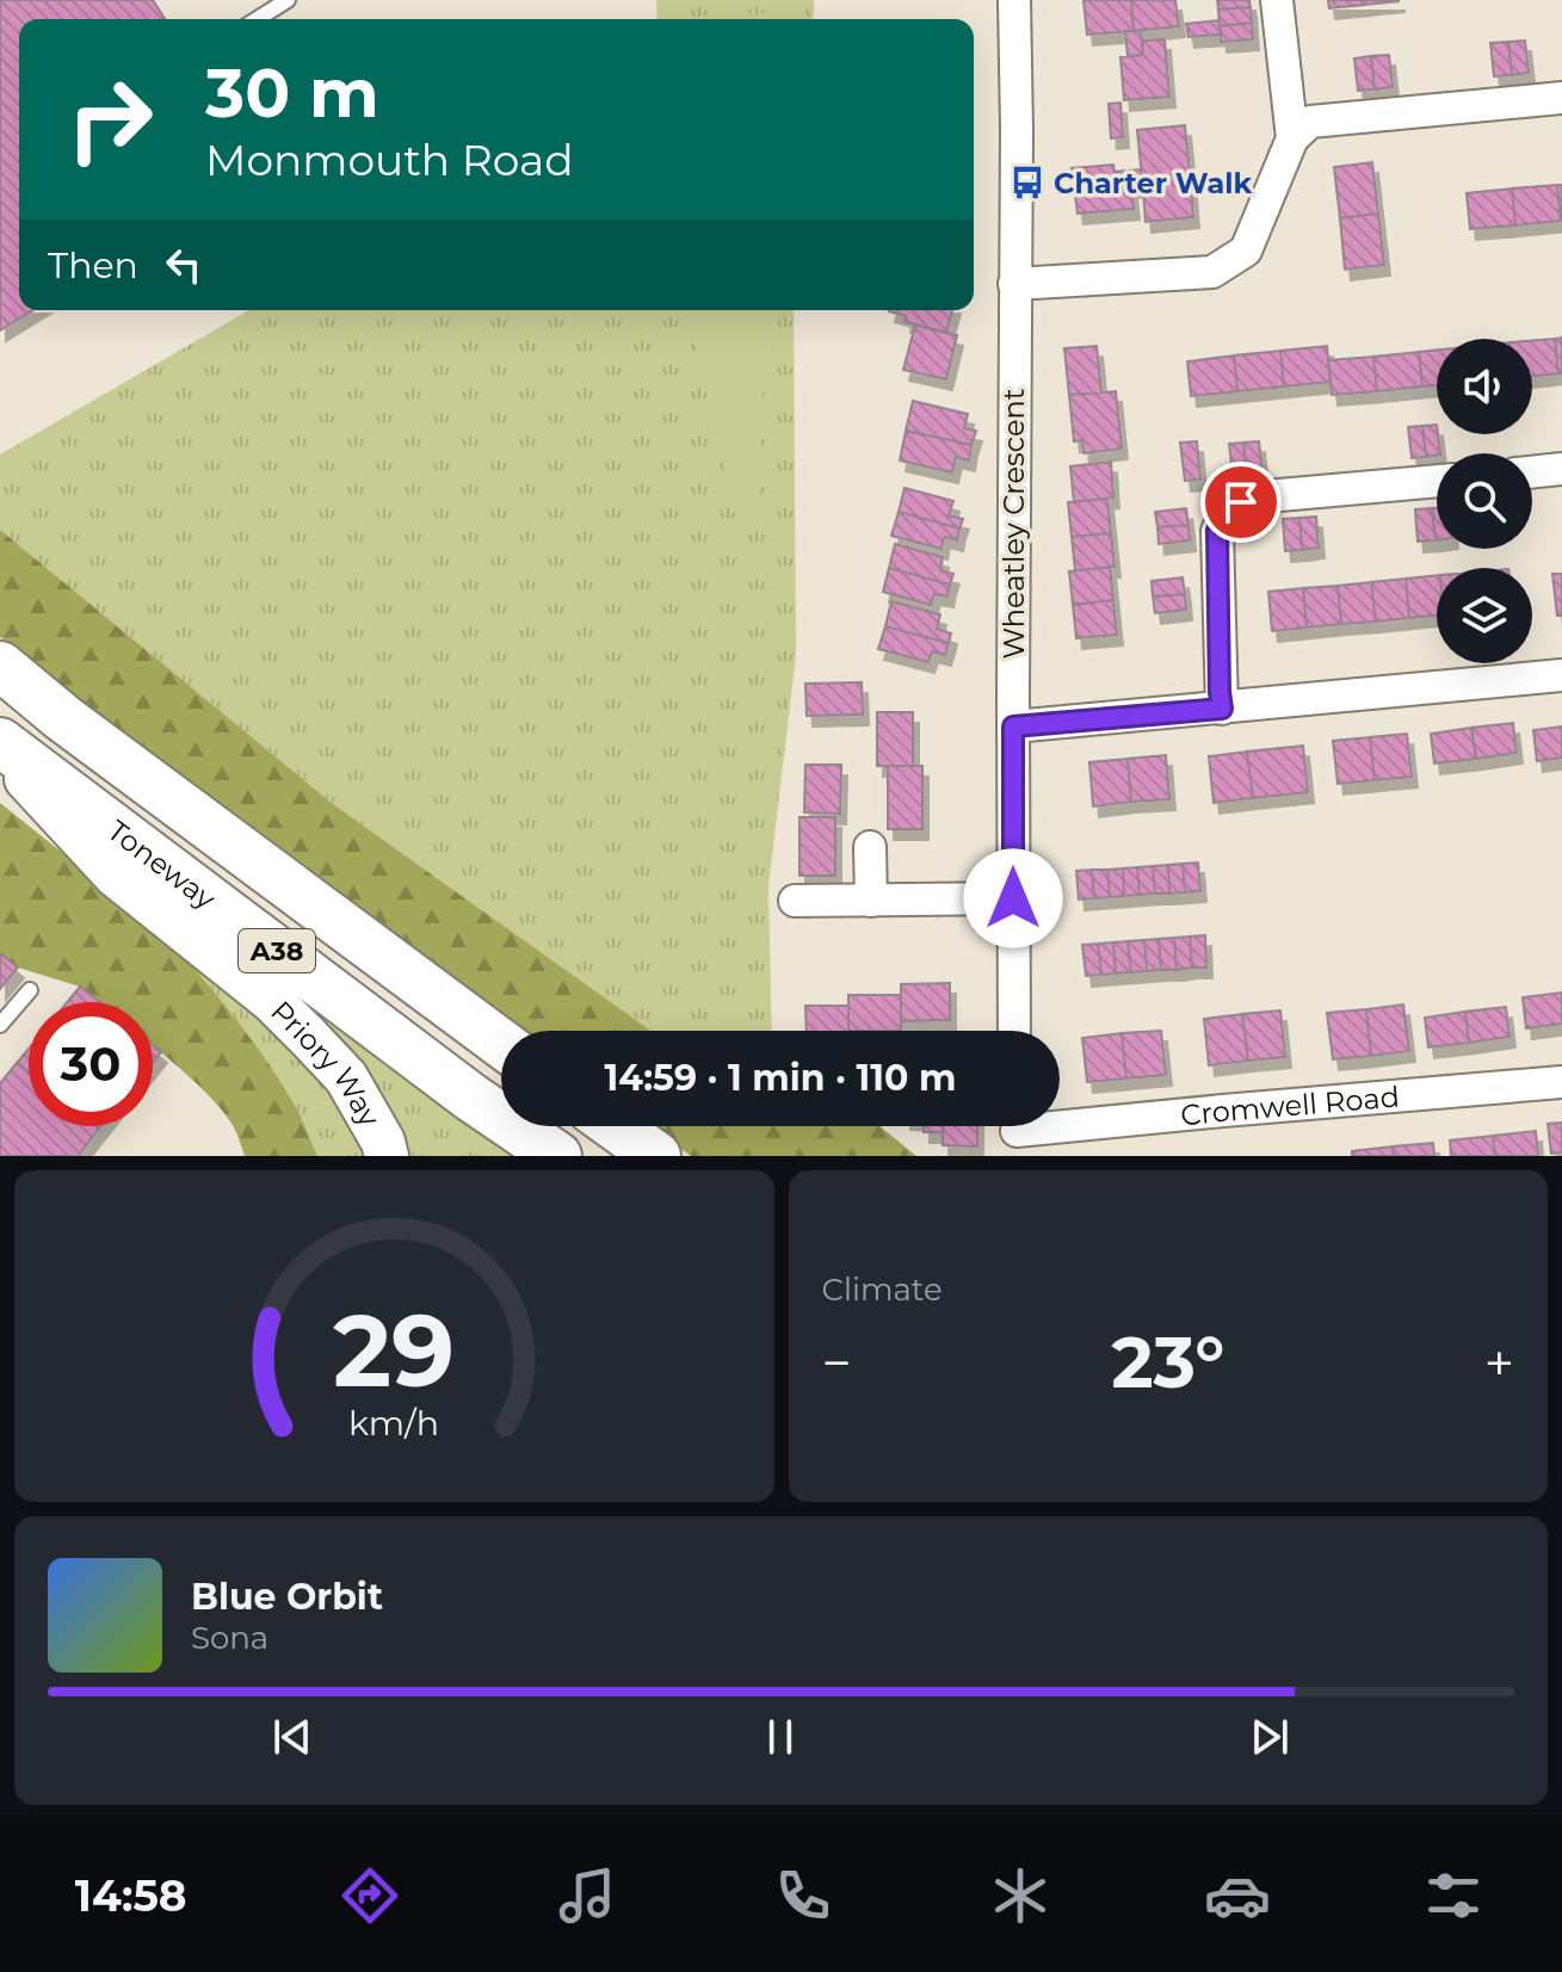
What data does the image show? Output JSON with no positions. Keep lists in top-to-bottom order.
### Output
{
  "streets": {
    "main road": ["Toneway", "A38"],
    "street": ["Wheatley Crescent", "Priory Way", "Cromwell Road"]
  },
  "places": {
    "bus stop": ["Charter Walk"]
  },
  "page": {
    "turn": ["30 m", "Monmouth Road"],
    "then": "Then",
    "limit": "30",
    "trip": "14:59 · 1 min · 110 m",
    "tile": "Climate",
    "heat": ["−", "23°", "+"],
    "song": ["Blue Orbit", "Sona"],
    "tabs": "14:58",
    "gauge": ["29", "km/h"]
  }
}
